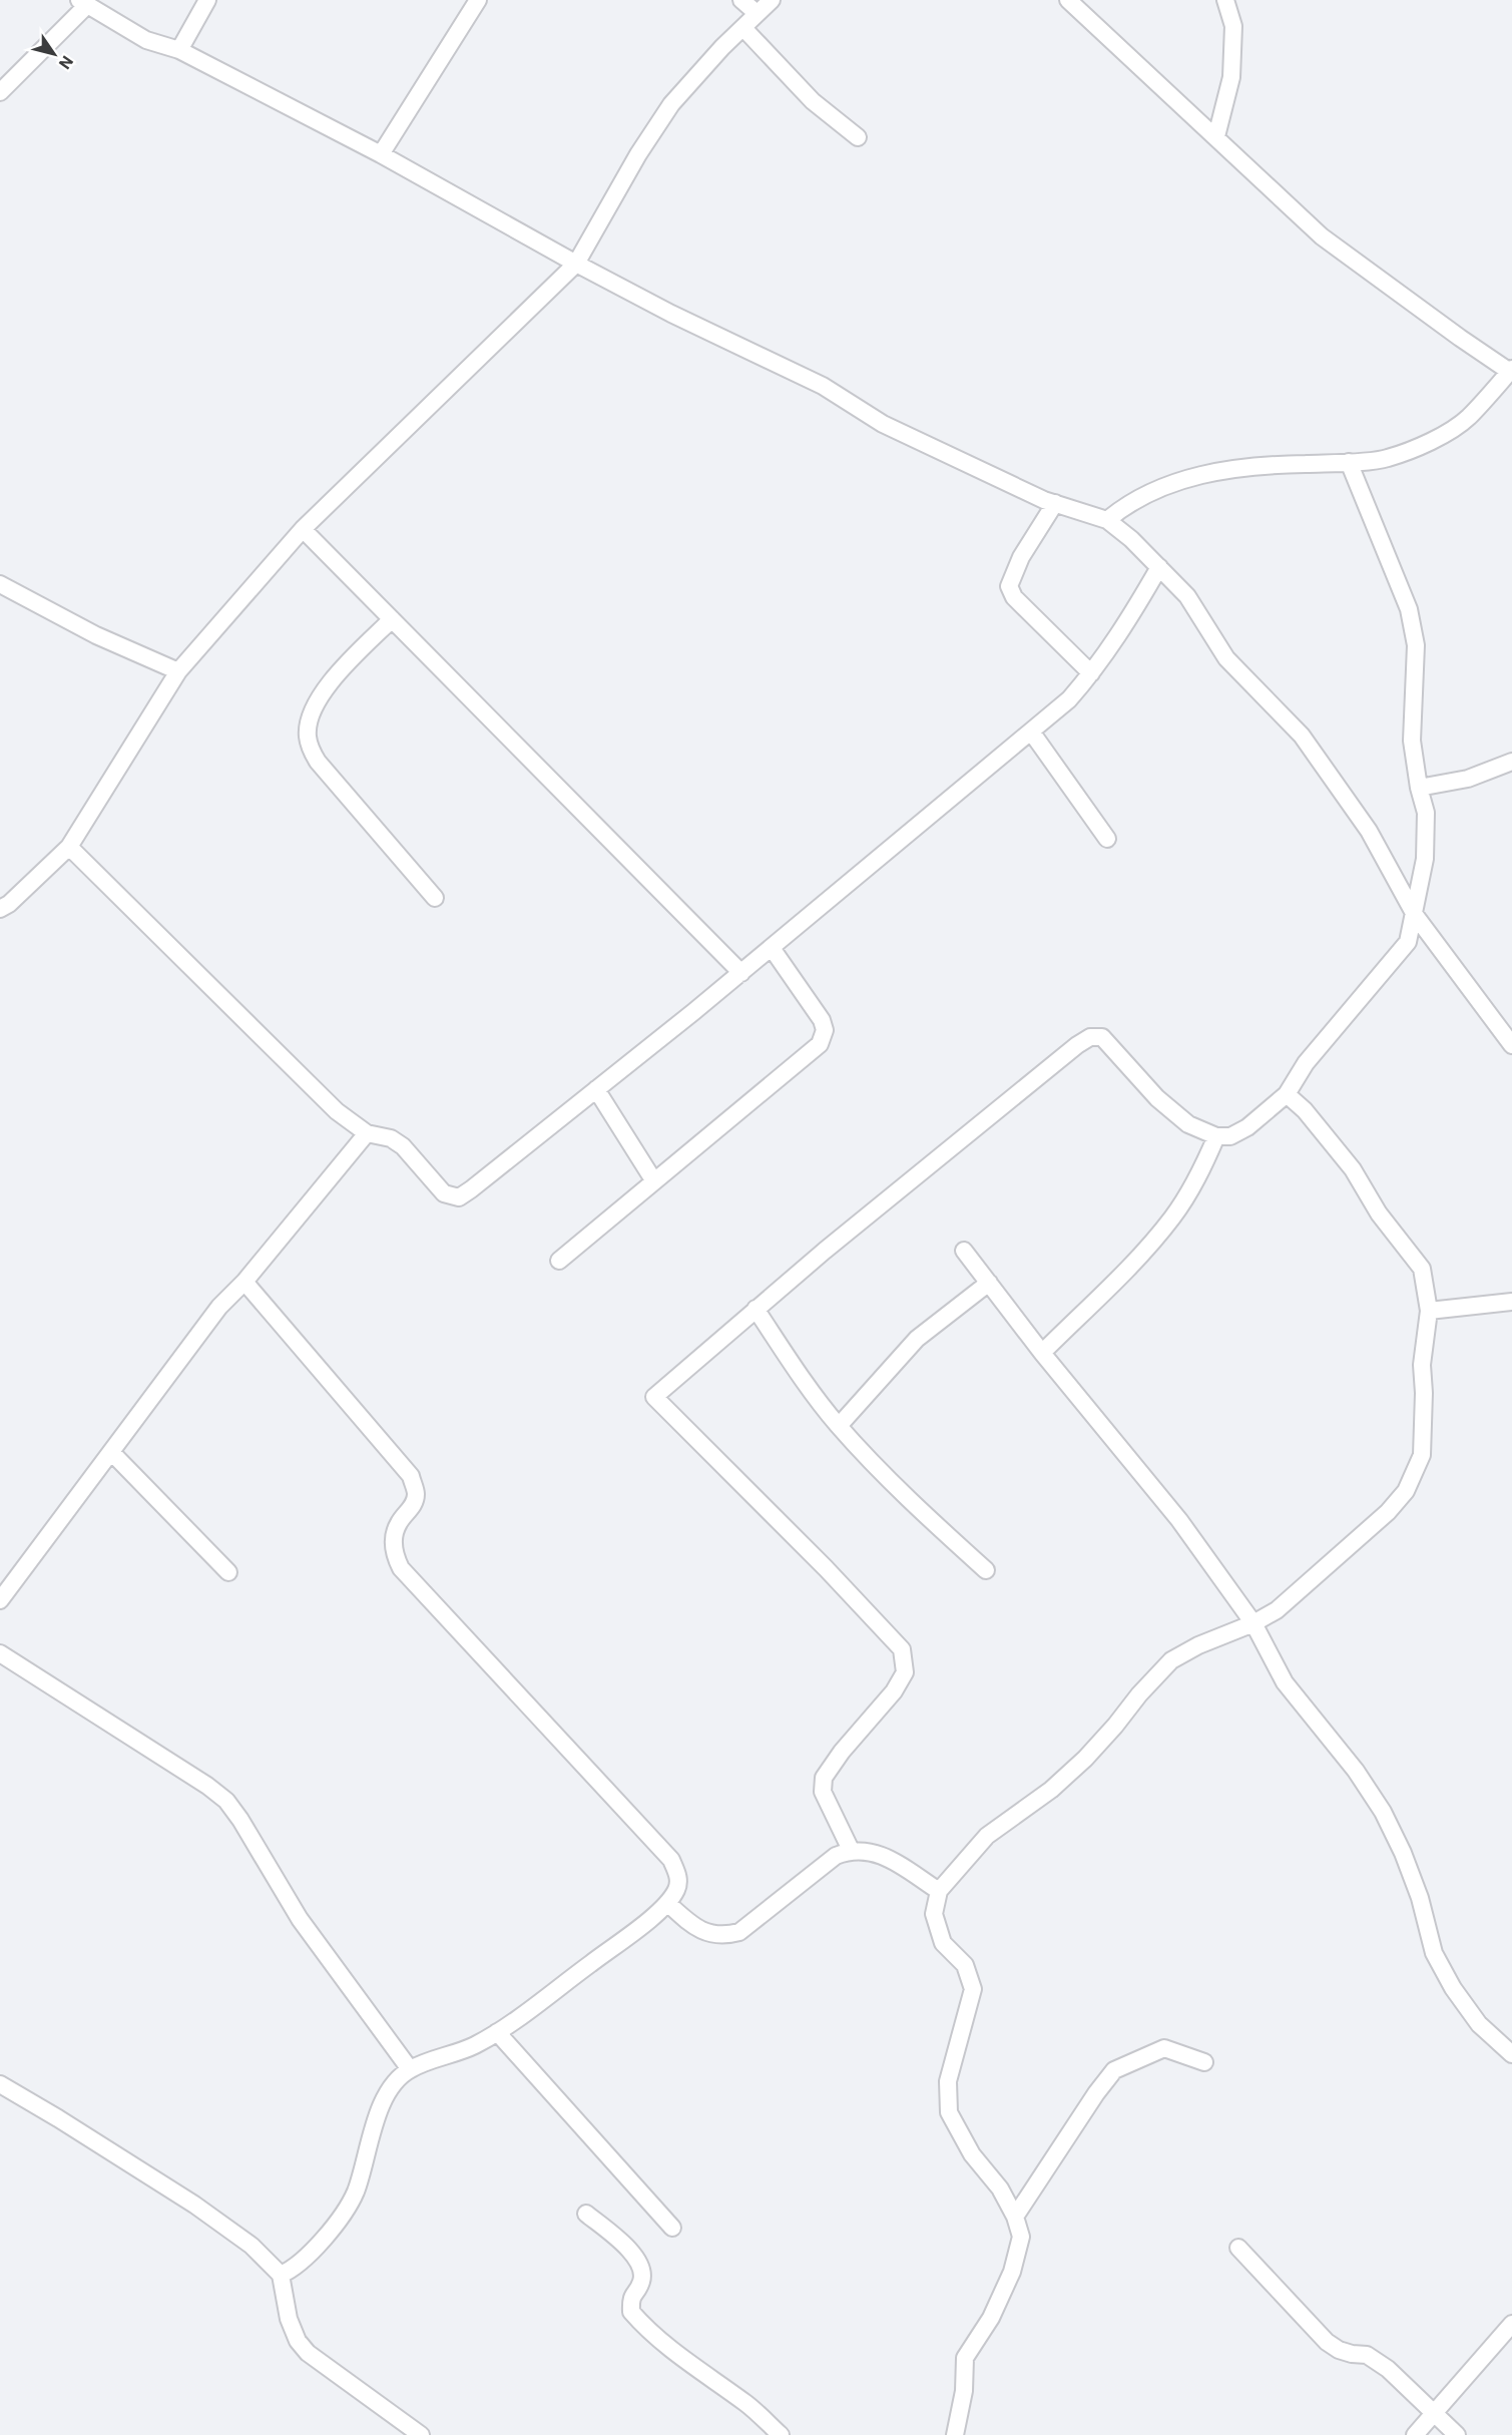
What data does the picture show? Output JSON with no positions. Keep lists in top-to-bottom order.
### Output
{
  "north": "bottom right"
}
